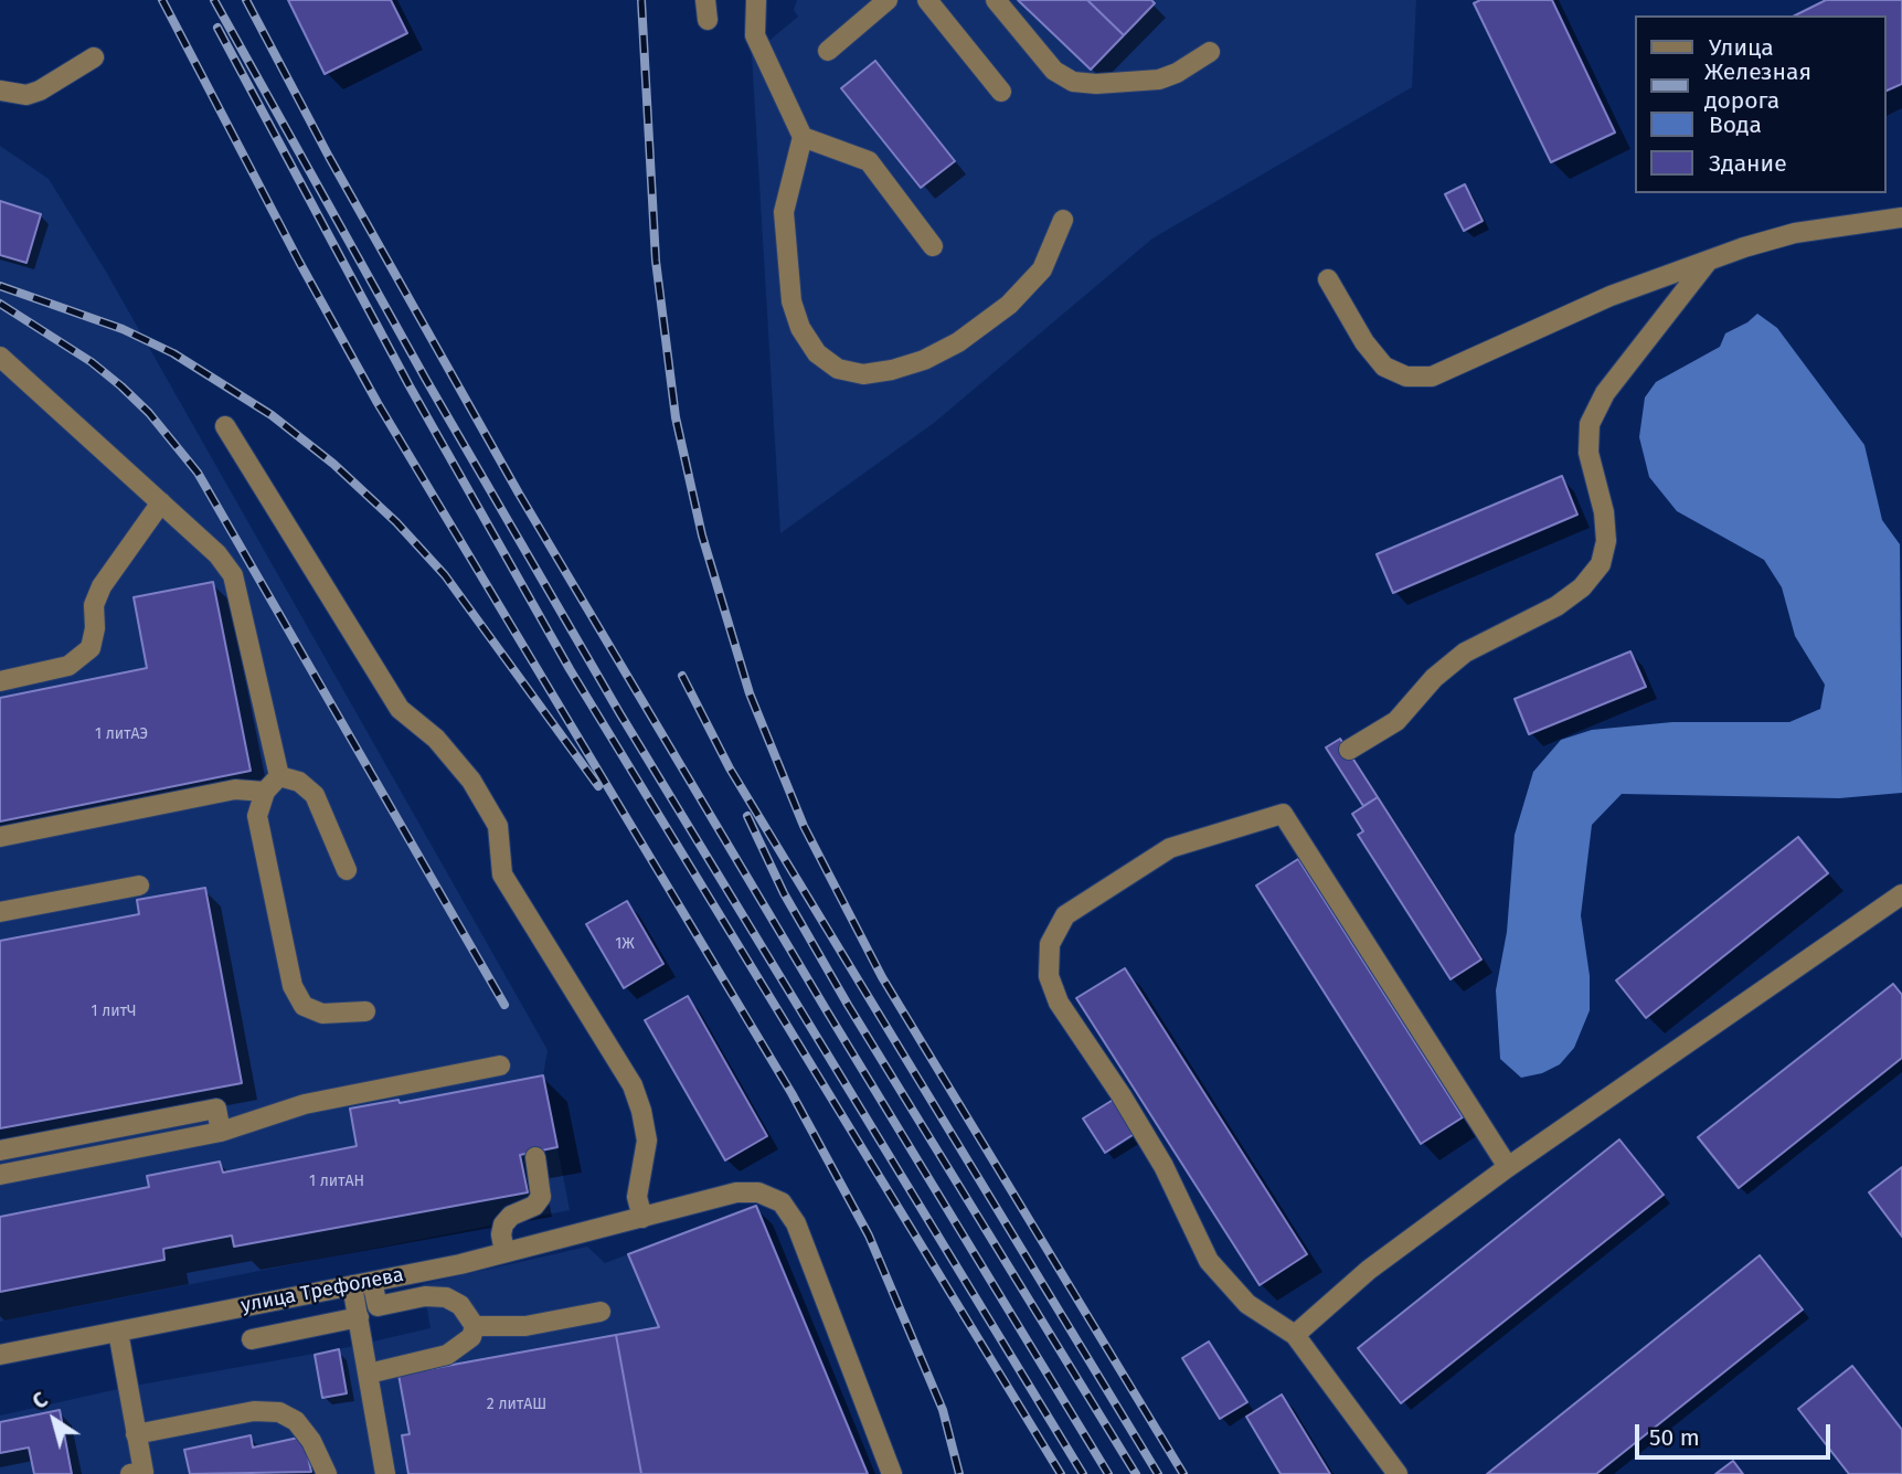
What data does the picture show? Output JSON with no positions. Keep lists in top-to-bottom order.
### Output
{
  "streets": {
    "street": ["улица Трефолева"]
  },
  "house_numbers": [
    "1 литАЭ",
    "1Ж",
    "1 литЧ",
    "1 литАН",
    "2 литАШ"
  ],
  "legend": [
    "Улица",
    "Железная дорога",
    "Вода",
    "Здание"
  ],
  "scale_bar": "50 m",
  "north": "top left"
}
